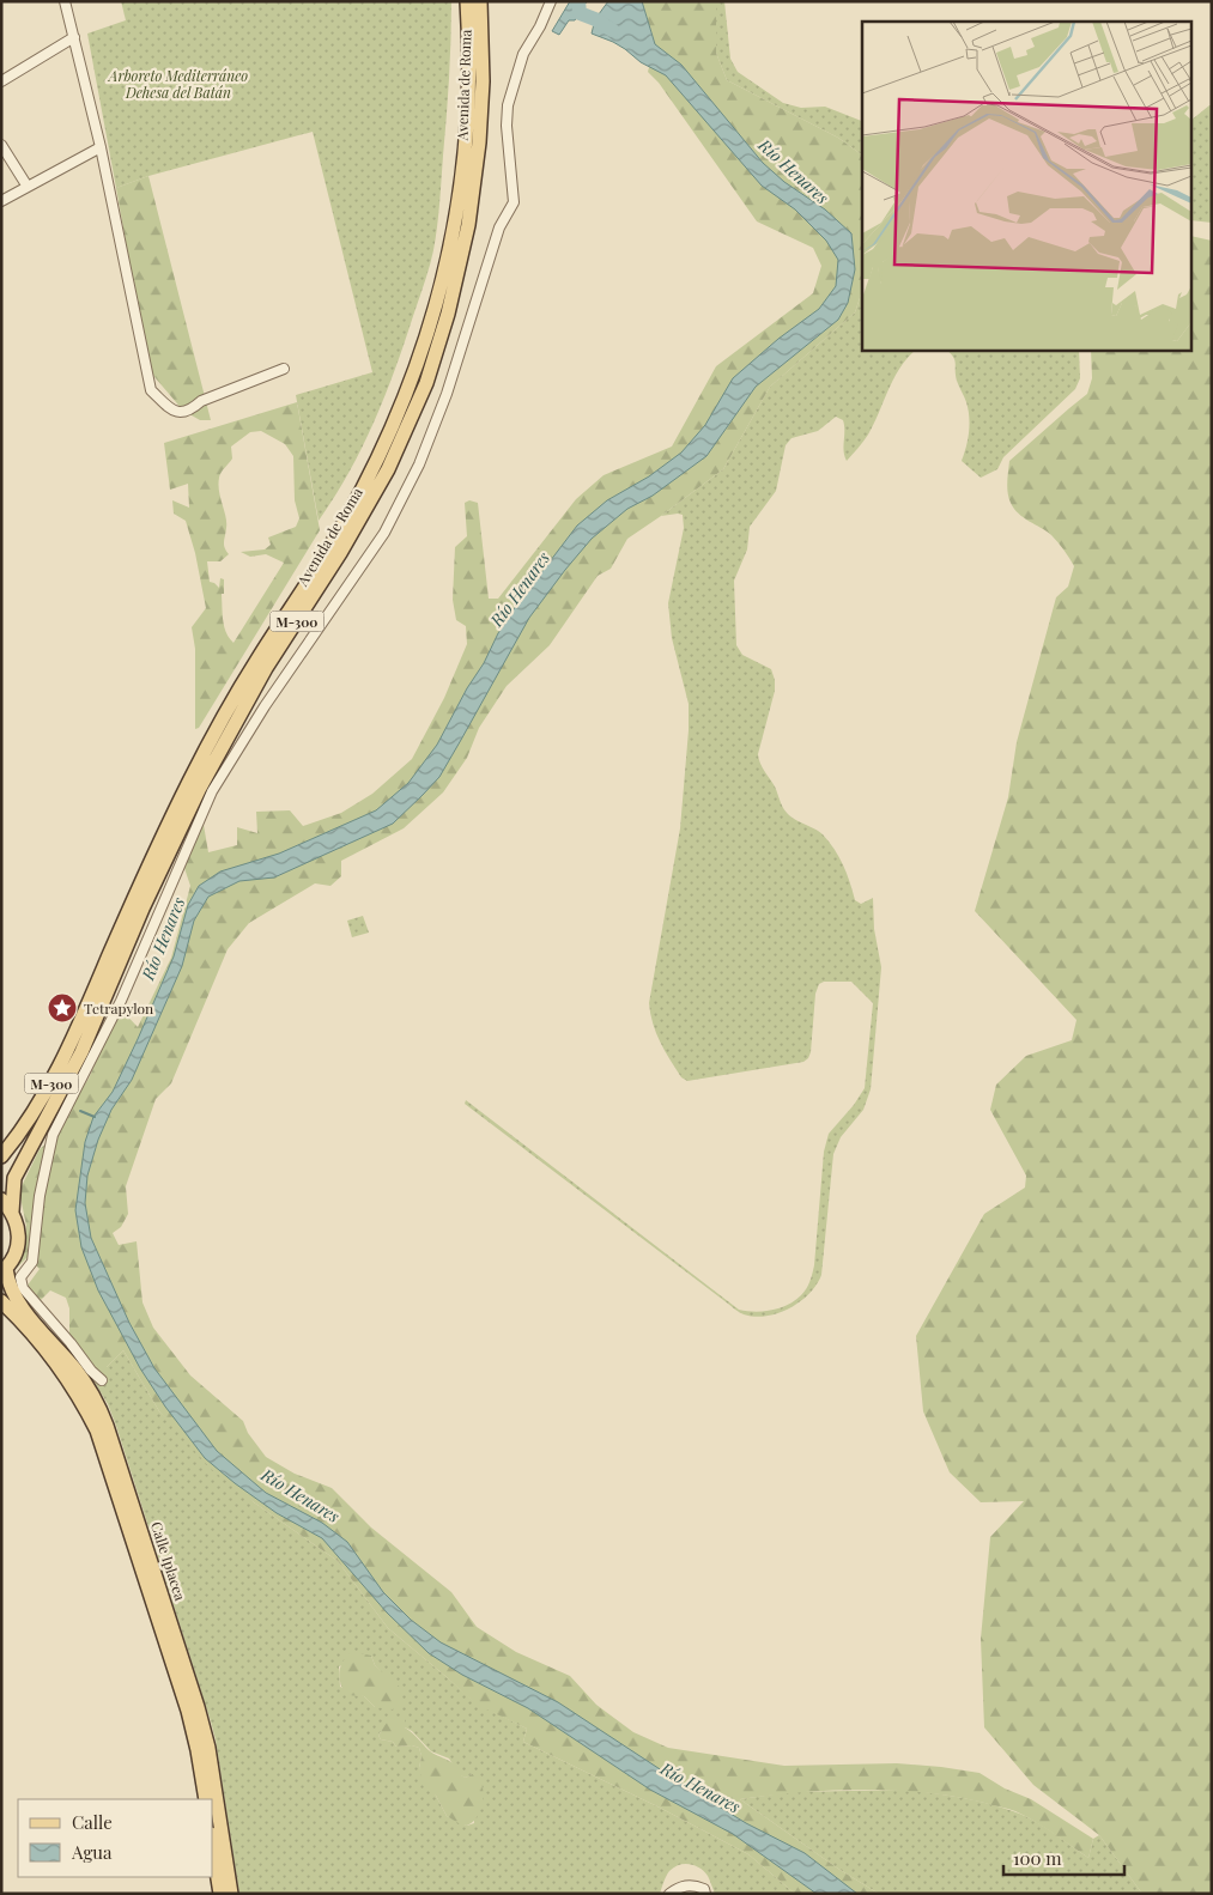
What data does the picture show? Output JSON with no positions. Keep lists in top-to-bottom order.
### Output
{
  "streets": {
    "main road": ["Avenida de Roma", "M-300", "Calle Iplacea"]
  },
  "crossings": [
    ["Avenida de Roma", "M-300"],
    ["M-300", "Calle Iplacea"]
  ],
  "water": ["Río Henares"],
  "parks": ["Arboreto Mediterráneo Dehesa del Batán"],
  "places": {
    "place": ["Tetrapylon"]
  },
  "legend": ["Calle", "Agua"],
  "scale_bar": "100 m"
}
